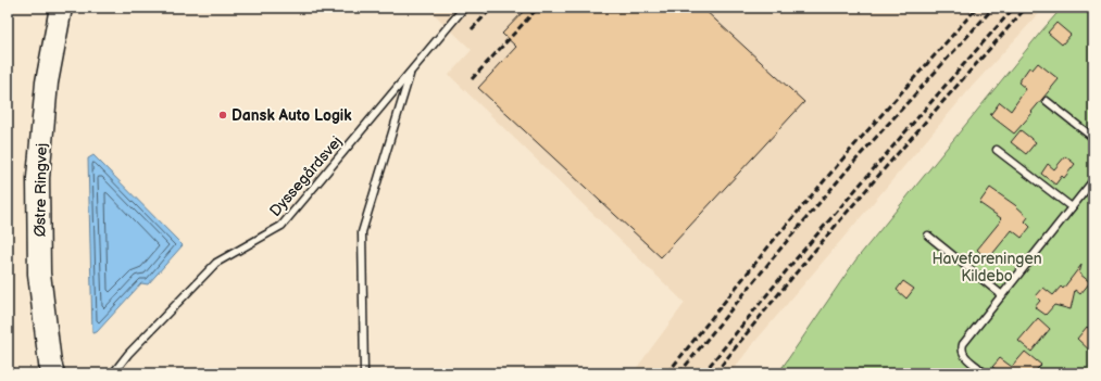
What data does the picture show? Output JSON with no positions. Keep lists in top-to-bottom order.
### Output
{
  "streets": {
    "main road": ["Østre Ringvej"],
    "lane": ["Dyssegårdsvej"]
  },
  "parks": ["Haveforeningen Kildebo"],
  "places": ["Dansk Auto Logik"]
}
